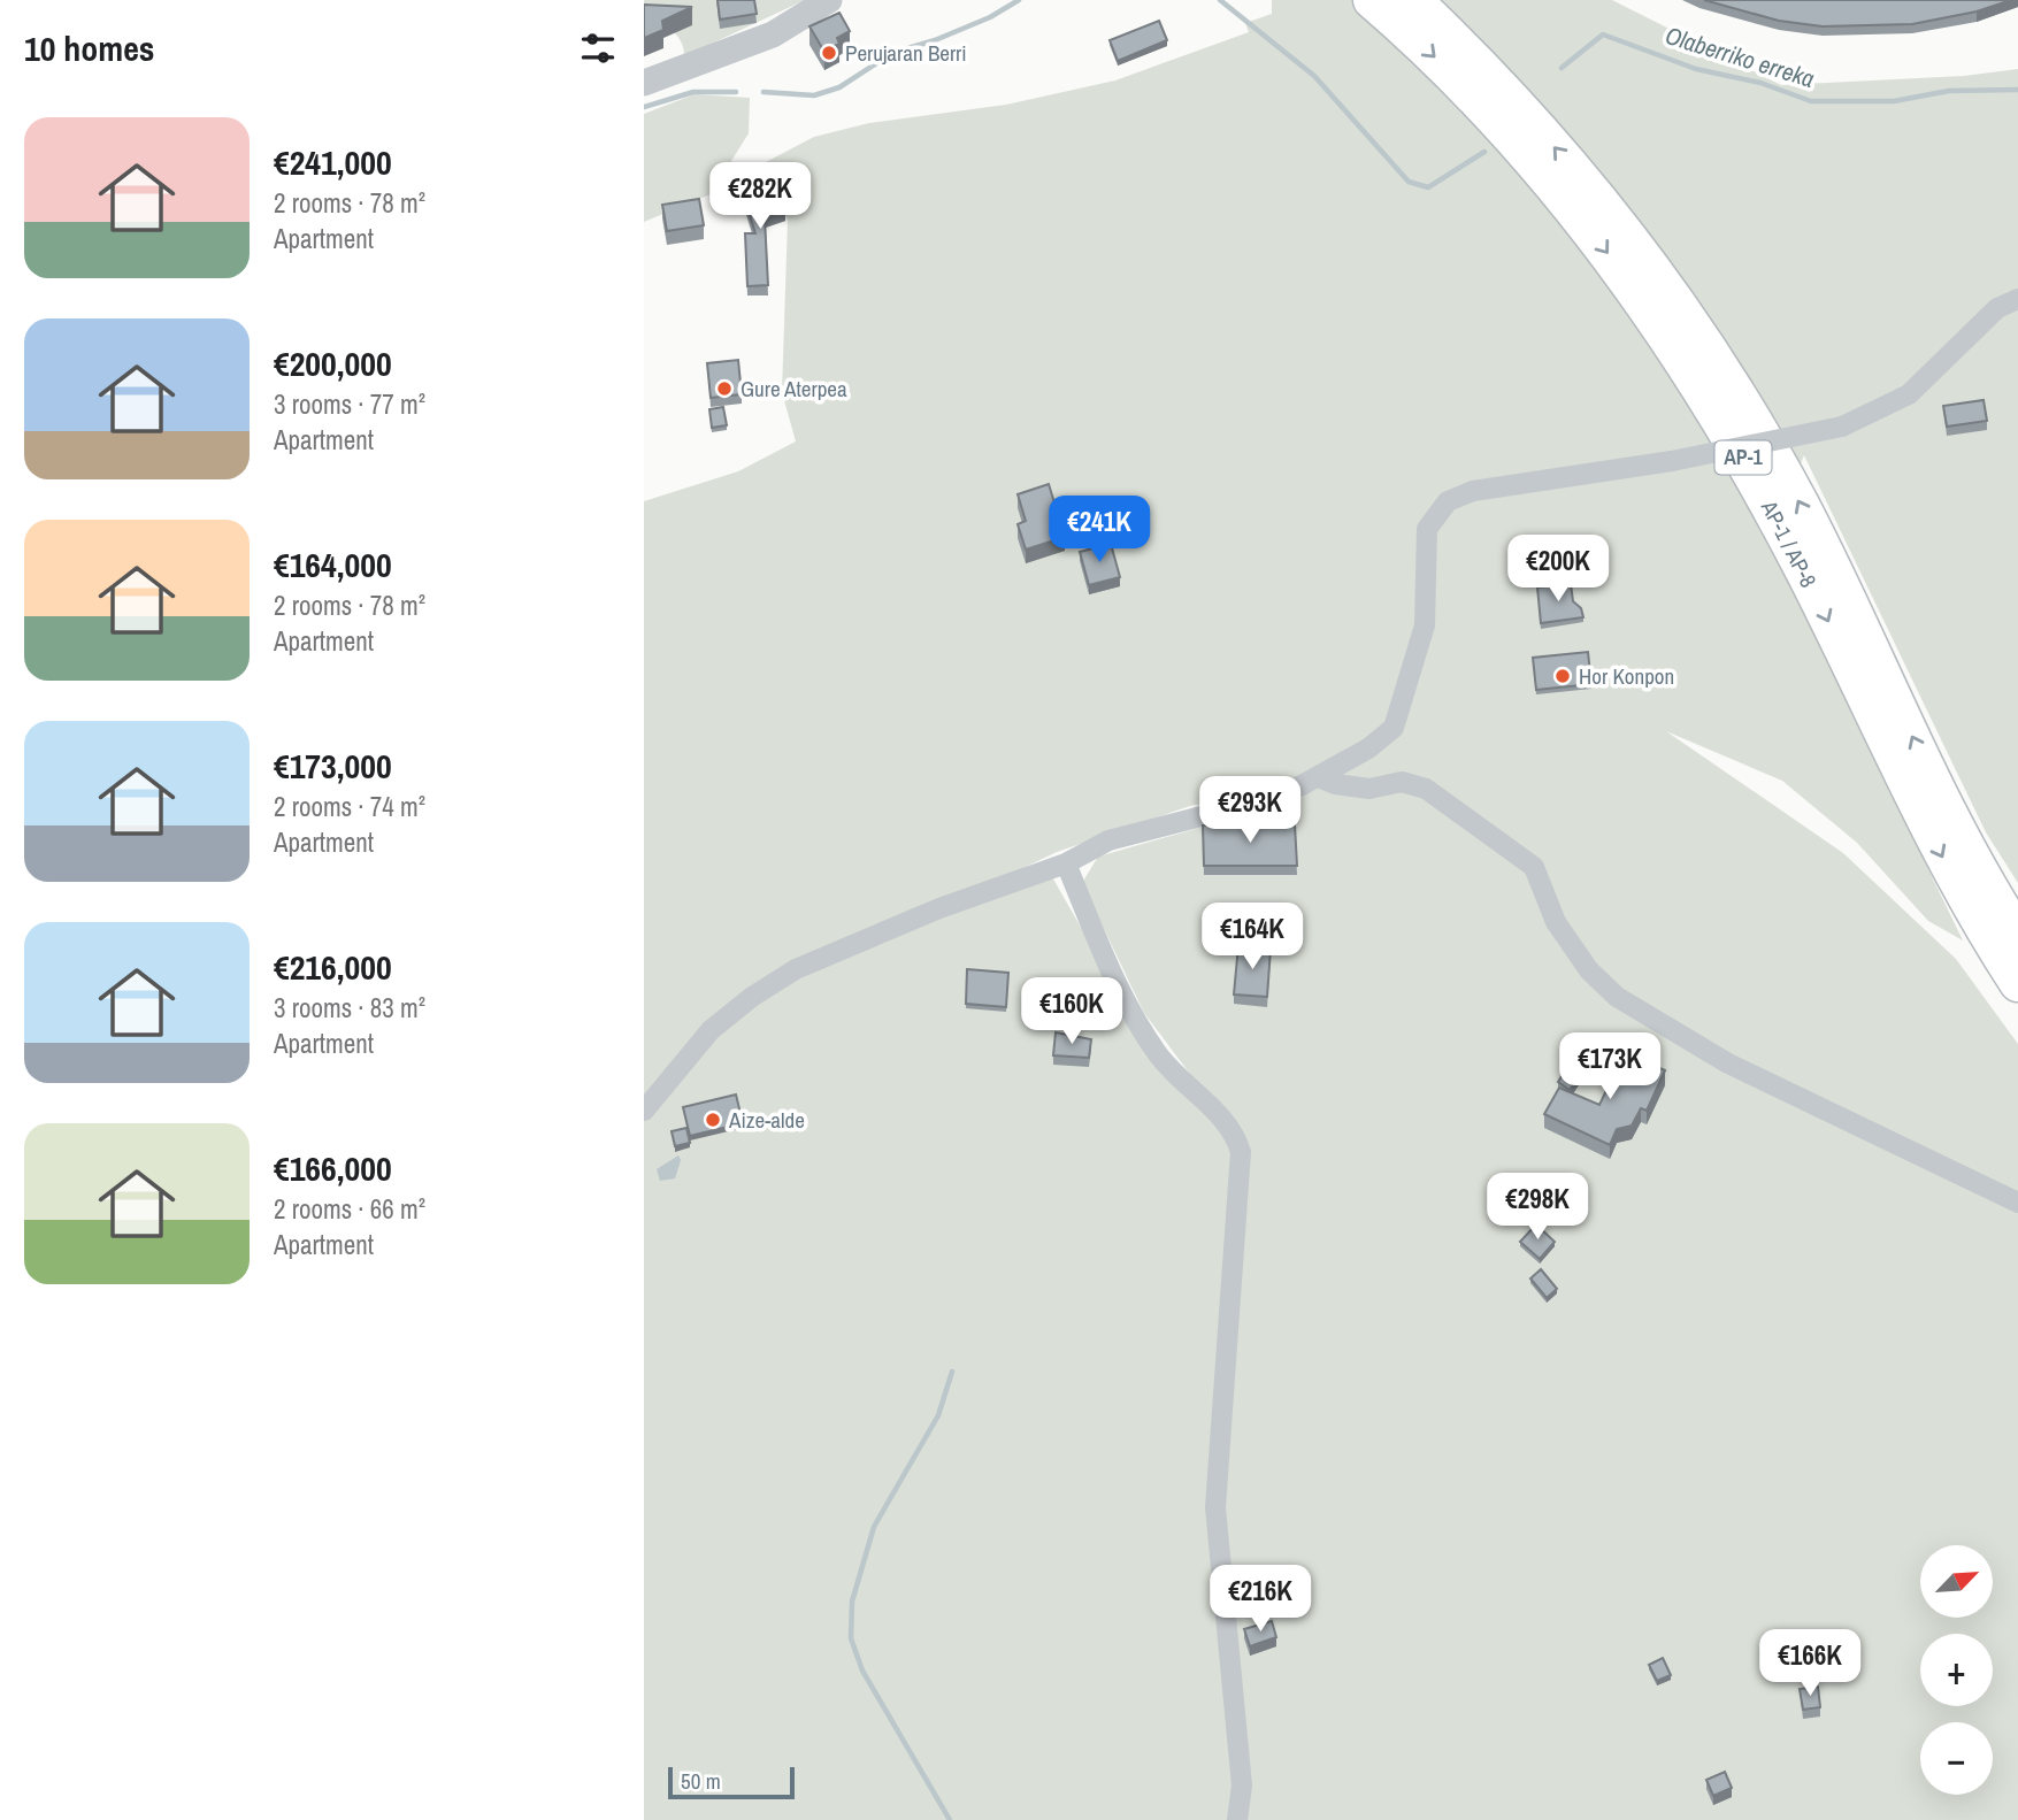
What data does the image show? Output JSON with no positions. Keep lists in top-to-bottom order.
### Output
{
  "streets": {
    "highway": ["AP-1", "AP-1 / AP-8"]
  },
  "water": ["Olaberriko erreka"],
  "places": [
    "Perujaran Berri",
    "Gure Aterpea",
    "Hor Konpon",
    "Aize-alde"
  ],
  "scale_bar": "50 m",
  "north": "top right",
  "page": {
    "heading": "10 homes",
    "list": [
      {
        "name": "€241,000",
        "note": "2 rooms · 78 m² · Apartment"
      },
      {
        "name": "€200,000",
        "note": "3 rooms · 77 m² · Apartment"
      },
      {
        "name": "€164,000",
        "note": "2 rooms · 78 m² · Apartment"
      },
      {
        "name": "€173,000",
        "note": "2 rooms · 74 m² · Apartment"
      },
      {
        "name": "€216,000",
        "note": "3 rooms · 83 m² · Apartment"
      },
      {
        "name": "€166,000",
        "note": "2 rooms · 66 m² · Apartment"
      }
    ],
    "price": [
      "€282K",
      "€241K",
      "€200K",
      "€293K",
      "€164K",
      "€160K",
      "€173K",
      "€298K",
      "€216K",
      "€166K"
    ],
    "map_buttons": ["+", "−"],
    "scale": "50 m"
  }
}
